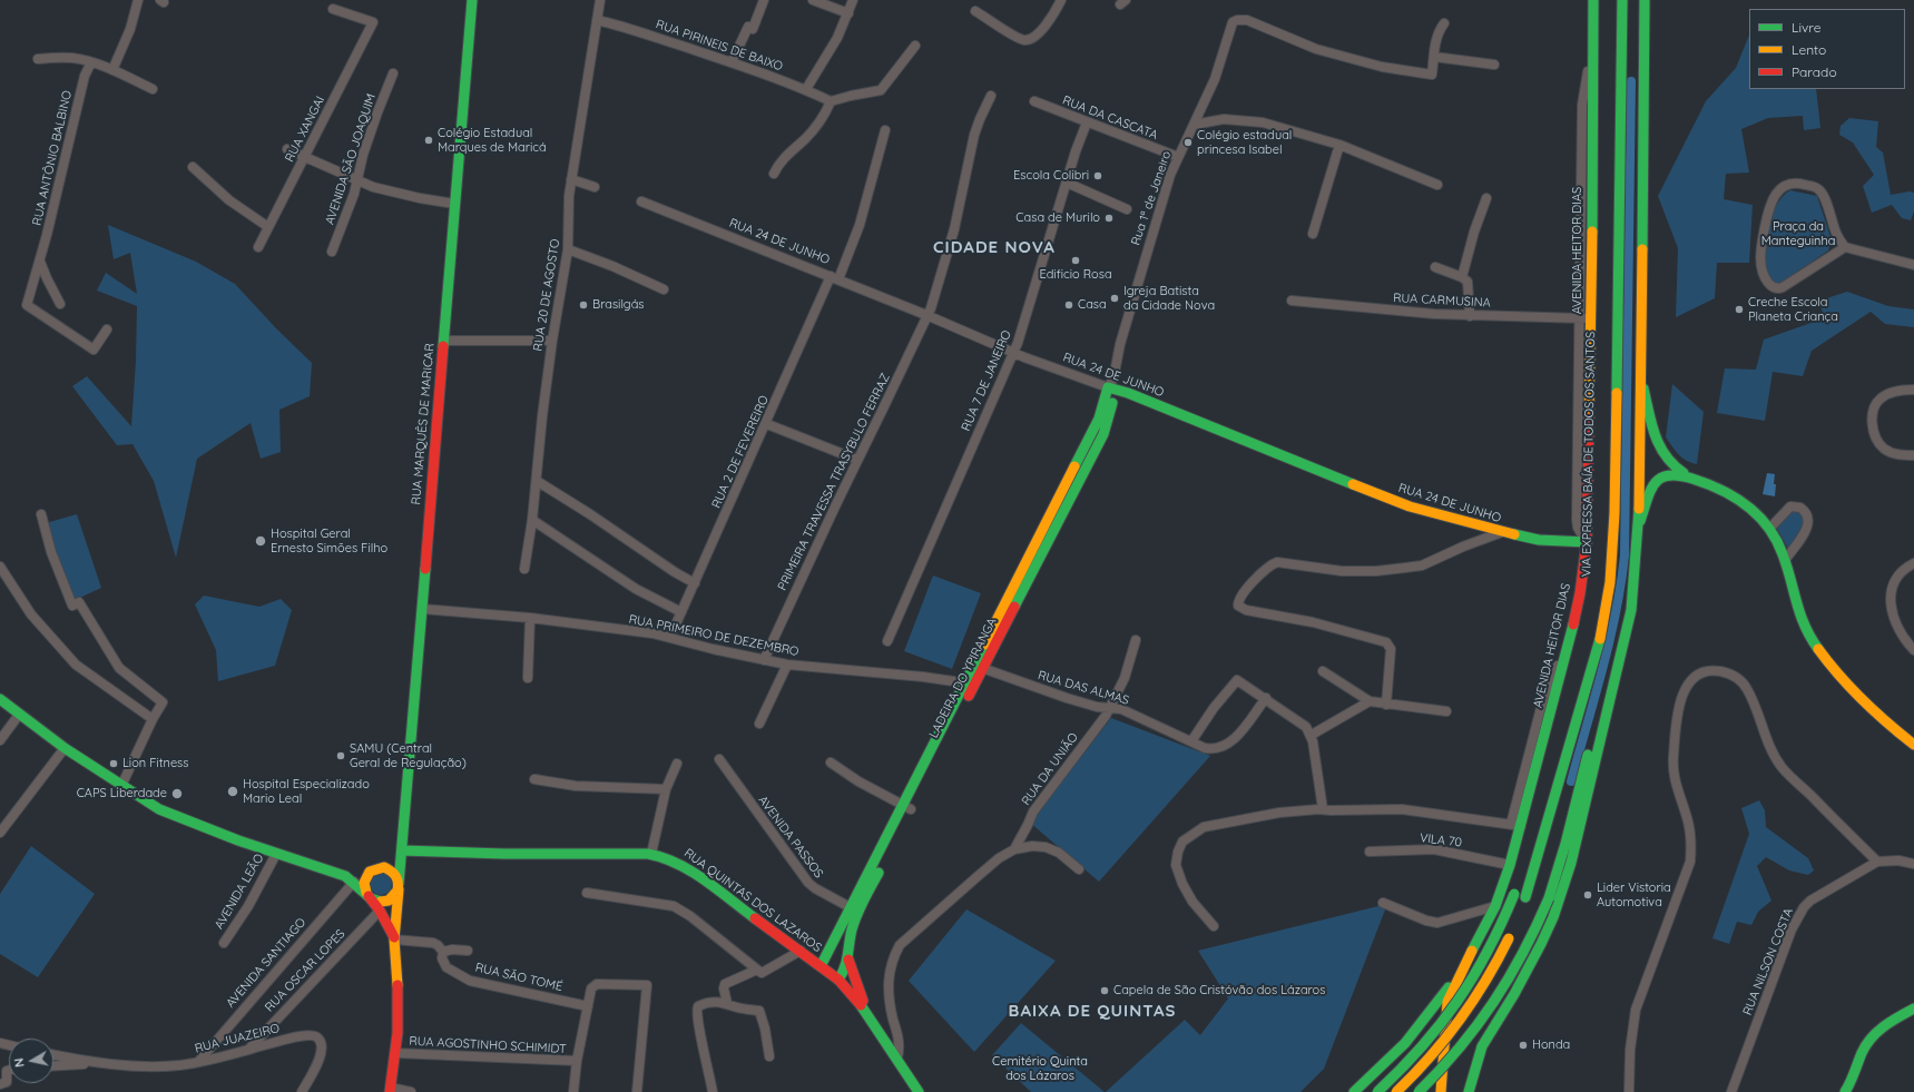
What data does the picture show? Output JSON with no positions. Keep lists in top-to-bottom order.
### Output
{
  "streets": {
    "main road": [
      "RUA 24 DE JUNHO",
      "AVENIDA HEITOR DIAS",
      "RUA MARQUÊS DE MARICAR",
      "VIA EXPRESSA BAÍA DE TODOS OS SANTOS",
      "LADEIRA DO YPIRANGA",
      "RUA QUINTAS DOS LAZAROS"
    ],
    "street": [
      "RUA PIRINEIS DE BAIXO",
      "RUA DA CASCATA",
      "RUA XANGAI",
      "RUA ANTÔNIO BALBINO",
      "AVENIDA SÃO JOAQUIM",
      "Rua 1ª de Janeiro",
      "RUA 20 DE AGOSTO",
      "RUA CARMUSINA",
      "RUA 7 DE JANEIRO",
      "RUA 2 DE FEVEREIRO",
      "PRIMEIRA TRAVESSA TRASYBULO FERRAZ",
      "RUA PRIMEIRO DE DEZEMBRO",
      "RUA DAS ALMAS",
      "RUA DA UNIÃO",
      "AVENIDA PASSOS",
      "VILA 70",
      "AVENIDA LEÃO",
      "RUA NILSON COSTA",
      "AVENIDA SANTIAGO",
      "RUA OSCAR LOPES",
      "RUA SĀO TOMÉ",
      "RUA JUAZEIRO",
      "RUA AGOSTINHO SCHIMIDT"
    ]
  },
  "crossings": [
    ["RUA PIRINEIS DE BAIXO", "RUA 20 DE AGOSTO"],
    ["RUA DA CASCATA", "Rua 1ª de Janeiro"],
    ["RUA DA CASCATA", "RUA 7 DE JANEIRO"],
    ["Rua 1ª de Janeiro", "RUA 24 DE JUNHO"],
    ["Rua 1ª de Janeiro", "LADEIRA DO YPIRANGA"],
    ["RUA 24 DE JUNHO", "AVENIDA HEITOR DIAS"],
    ["RUA 24 DE JUNHO", "RUA 7 DE JANEIRO"],
    ["RUA 24 DE JUNHO", "RUA 2 DE FEVEREIRO"],
    ["RUA 24 DE JUNHO", "PRIMEIRA TRAVESSA TRASYBULO FERRAZ"],
    ["RUA 24 DE JUNHO", "LADEIRA DO YPIRANGA"],
    ["AVENIDA HEITOR DIAS", "RUA CARMUSINA"],
    ["AVENIDA HEITOR DIAS", "VILA 70"],
    ["RUA MARQUÊS DE MARICAR", "RUA PRIMEIRO DE DEZEMBRO"],
    ["RUA MARQUÊS DE MARICAR", "RUA QUINTAS DOS LAZAROS"],
    ["RUA 2 DE FEVEREIRO", "RUA PRIMEIRO DE DEZEMBRO"],
    ["PRIMEIRA TRAVESSA TRASYBULO FERRAZ", "RUA PRIMEIRO DE DEZEMBRO"],
    ["RUA PRIMEIRO DE DEZEMBRO", "LADEIRA DO YPIRANGA"],
    ["LADEIRA DO YPIRANGA", "RUA DAS ALMAS"],
    ["LADEIRA DO YPIRANGA", "AVENIDA PASSOS"],
    ["LADEIRA DO YPIRANGA", "RUA QUINTAS DOS LAZAROS"],
    ["RUA DAS ALMAS", "RUA DA UNIÃO"],
    ["AVENIDA SANTIAGO", "RUA JUAZEIRO"],
    ["RUA OSCAR LOPES", "RUA JUAZEIRO"]
  ],
  "districts": ["CIDADE NOVA", "BAIXA DE QUINTAS"],
  "parks": ["Praça da Manteguinha", "Cemitério Quinta dos Lázaros"],
  "places": [
    "Colégio Estadual Marques de Maricá",
    "Colégio estadual princesa Isabel",
    "Escola Colibri",
    "Casa de Murilo",
    "Edificio Rosa",
    "Igreja Batista da Cidade Nova",
    "Brasilgás",
    "Casa",
    "Creche Escola Planeta Criança",
    "Hospital Geral Ernesto Simões Filho",
    "SAMU (Central Geral de Regulação)",
    "Lion Fitness",
    "Hospital Especializado Mario Leal",
    "CAPS Liberdade",
    "Lider Vistoria Automotiva",
    "Capela de São Cristóvão dos Lázaros",
    "Honda"
  ],
  "legend": ["Livre", "Lento", "Parado"],
  "north": "left"
}
